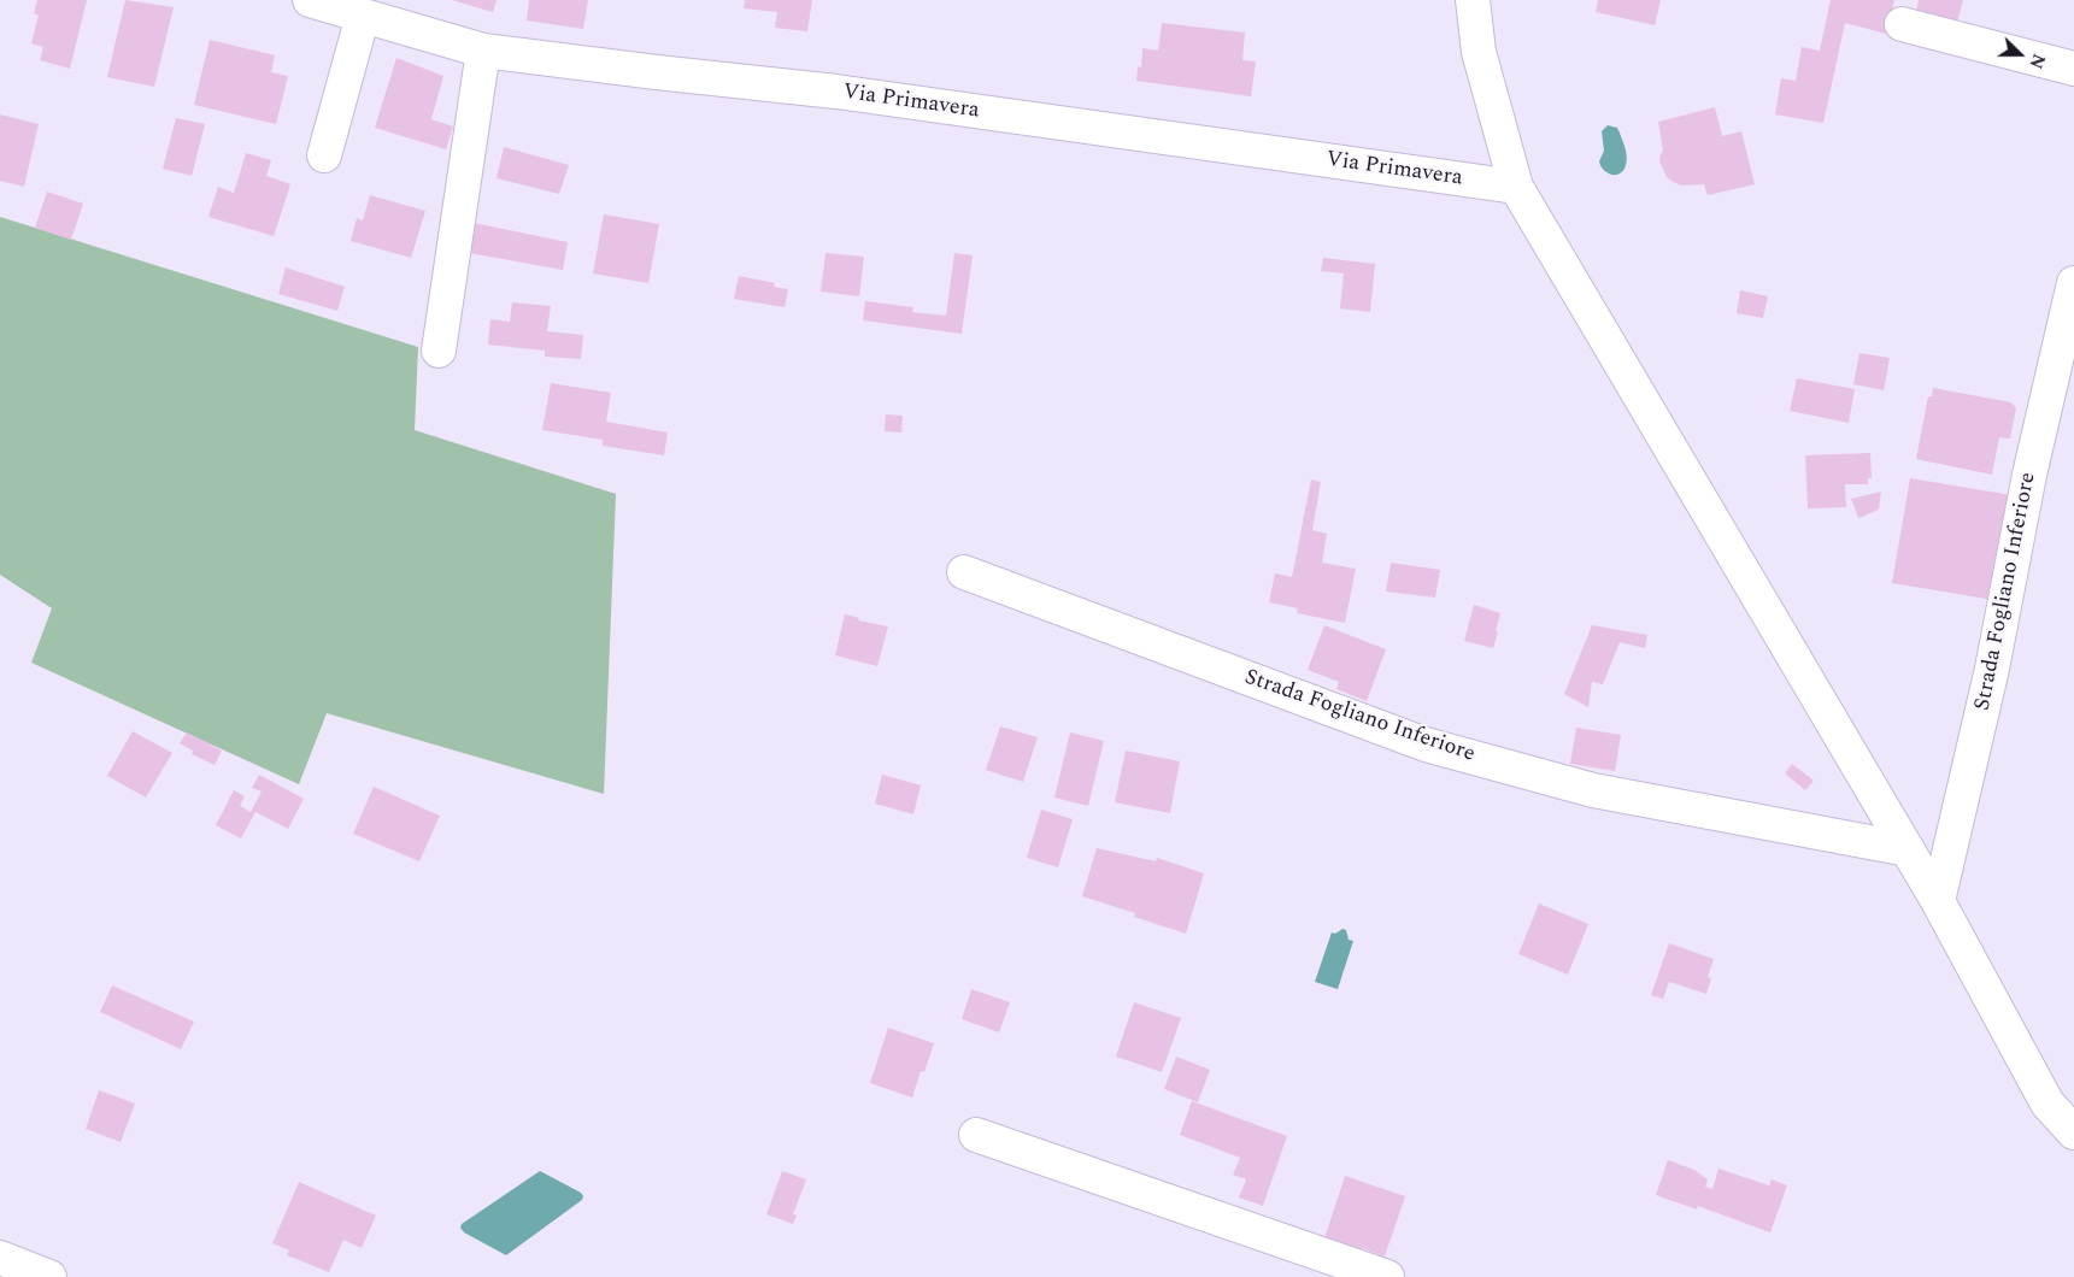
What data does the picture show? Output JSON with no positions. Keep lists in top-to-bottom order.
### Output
{
  "streets": {
    "street": ["Via Primavera", "Strada Fogliano Inferiore"]
  },
  "north": "right"
}
